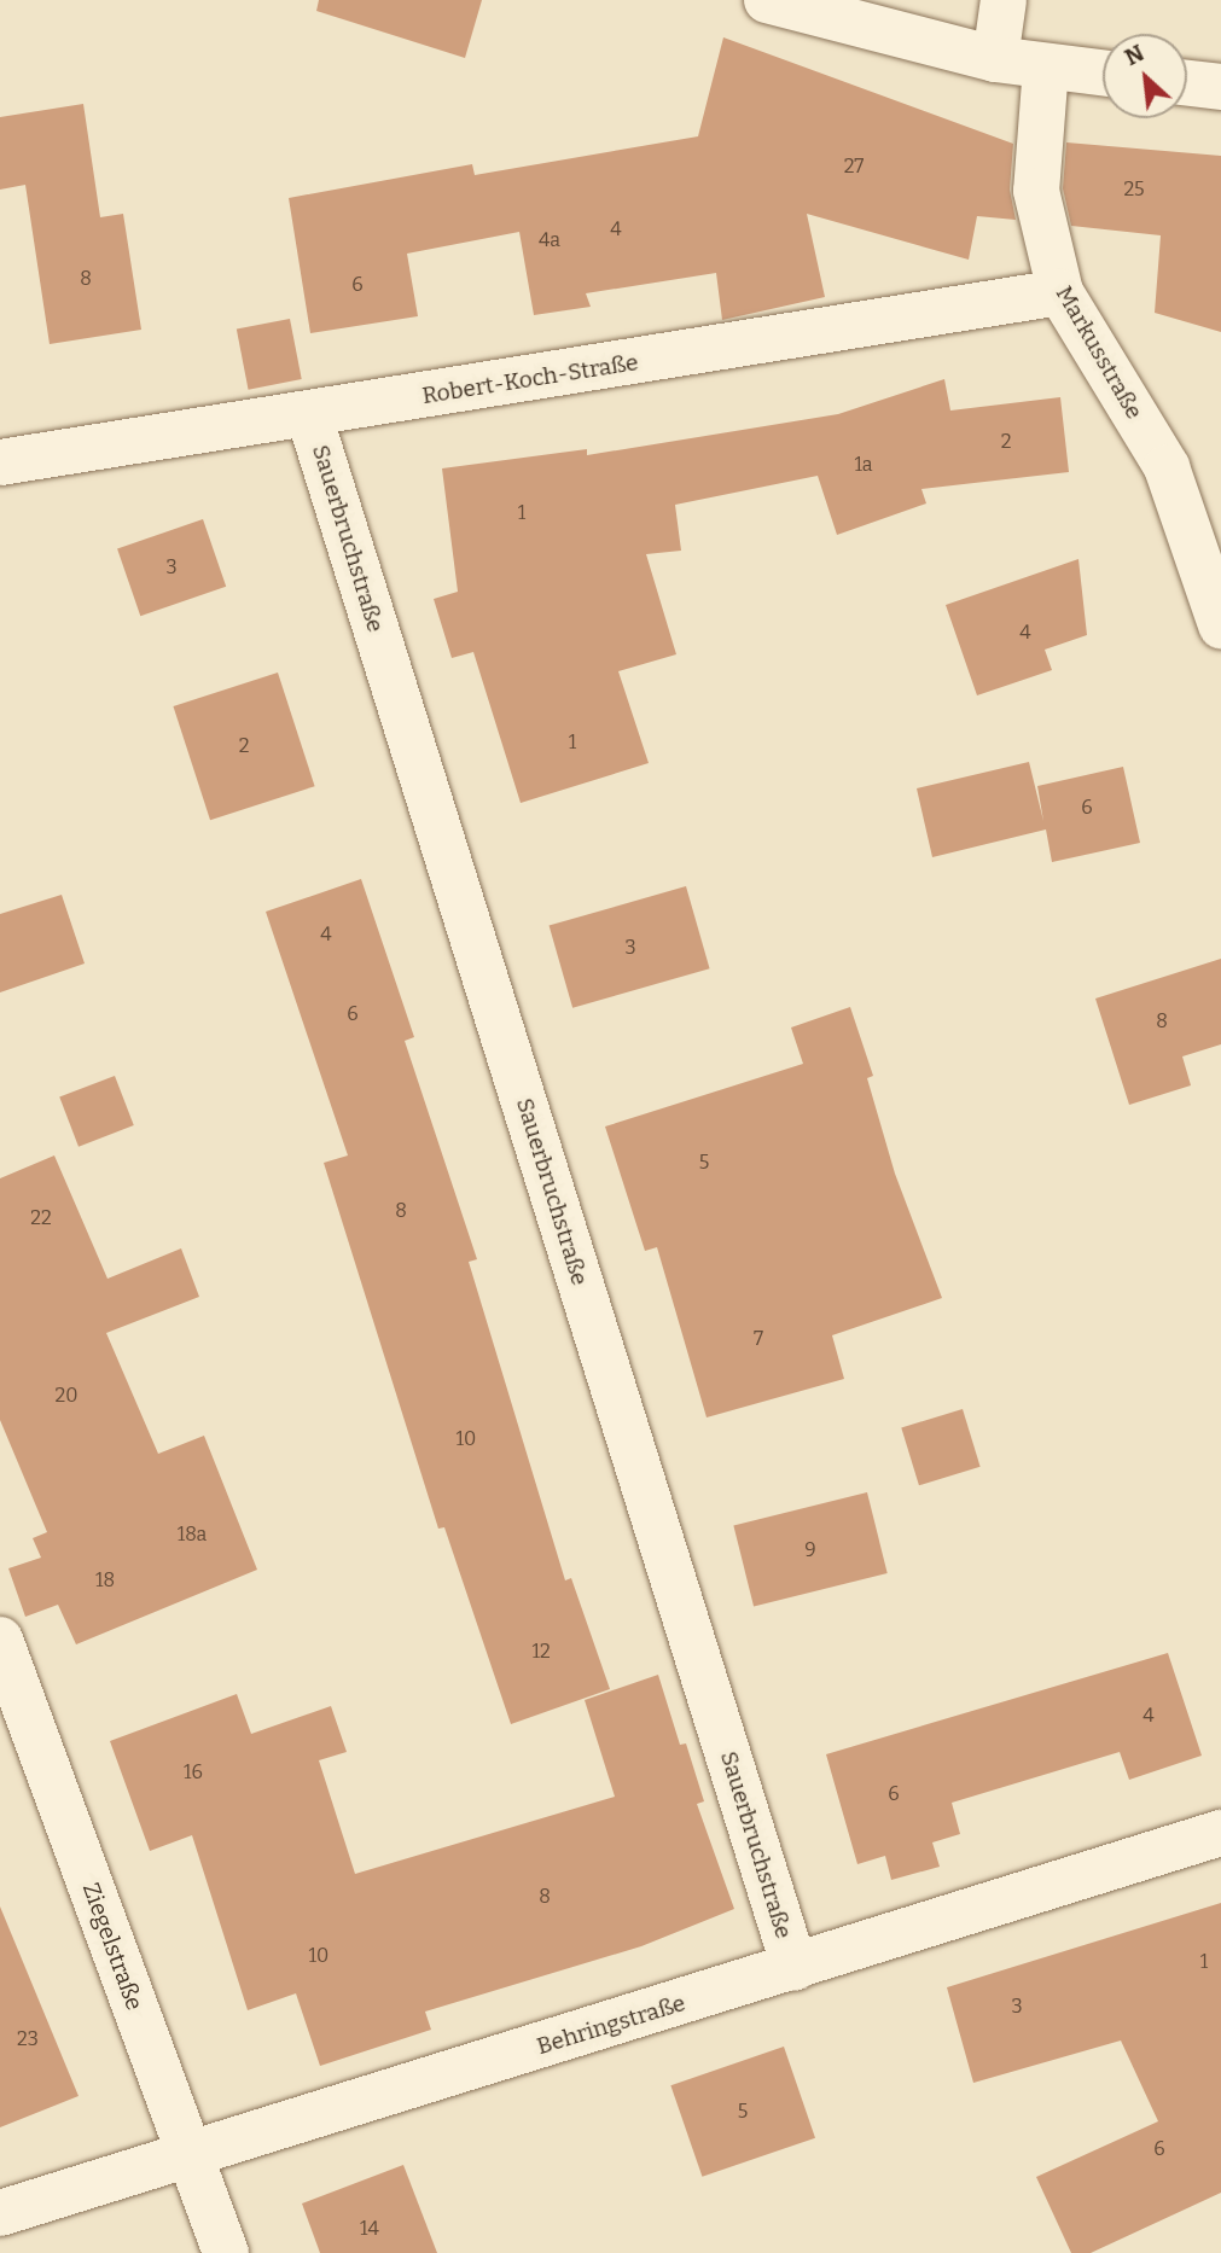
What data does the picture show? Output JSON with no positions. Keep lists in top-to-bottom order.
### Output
{
  "streets": {
    "street": [
      "Markusstraße",
      "Robert-Koch-Straße",
      "Sauerbruchstraße",
      "Ziegelstraße",
      "Behringstraße"
    ]
  },
  "crossings": [
    ["Markusstraße", "Robert-Koch-Straße"],
    ["Robert-Koch-Straße", "Sauerbruchstraße"],
    ["Sauerbruchstraße", "Behringstraße"],
    ["Ziegelstraße", "Behringstraße"]
  ],
  "house_numbers": [
    "27",
    "25",
    "4",
    "4a",
    "8",
    "6",
    "2",
    "1a",
    "1",
    "3",
    "4",
    "1",
    "2",
    "6",
    "4",
    "3",
    "6",
    "8",
    "5",
    "8",
    "22",
    "7",
    "20",
    "10",
    "18a",
    "9",
    "18",
    "12",
    "4",
    "16",
    "6",
    "8",
    "10",
    "1",
    "3",
    "23",
    "5",
    "6",
    "14"
  ],
  "north": "top left"
}
